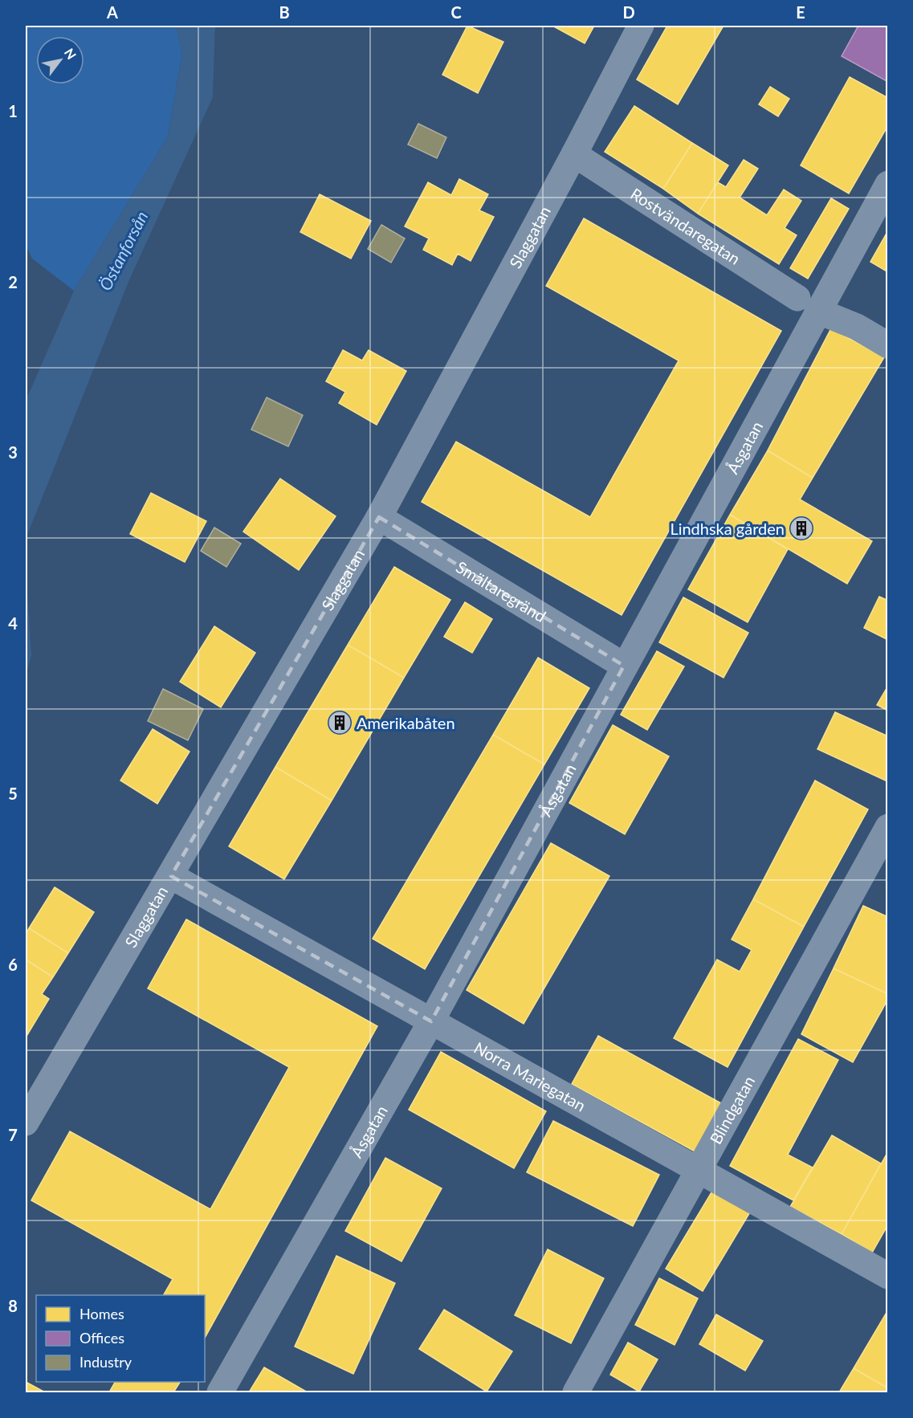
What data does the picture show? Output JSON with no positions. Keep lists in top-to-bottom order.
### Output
{
  "streets": {
    "street": [
      "Rostvändaregatan",
      "Slaggatan",
      "Åsgatan",
      "Smältaregränd",
      "Norra Mariegatan",
      "Blindgatan"
    ]
  },
  "crossings": [
    ["Rostvändaregatan", "Slaggatan"],
    ["Rostvändaregatan", "Åsgatan"],
    ["Slaggatan", "Smältaregränd"],
    ["Slaggatan", "Norra Mariegatan"],
    ["Åsgatan", "Smältaregränd"],
    ["Åsgatan", "Norra Mariegatan"],
    ["Norra Mariegatan", "Blindgatan"]
  ],
  "water": ["Östanforsån"],
  "places": {
    "building": ["Lindhska gården", "Amerikabåten"]
  },
  "legend": ["Homes", "Offices", "Industry"],
  "north": "top right",
  "grid": {
    "columns": [
      "A",
      "B",
      "C",
      "D",
      "E"
    ],
    "rows": [
      "1",
      "2",
      "3",
      "4",
      "5",
      "6",
      "7",
      "8"
    ]
  }
}
